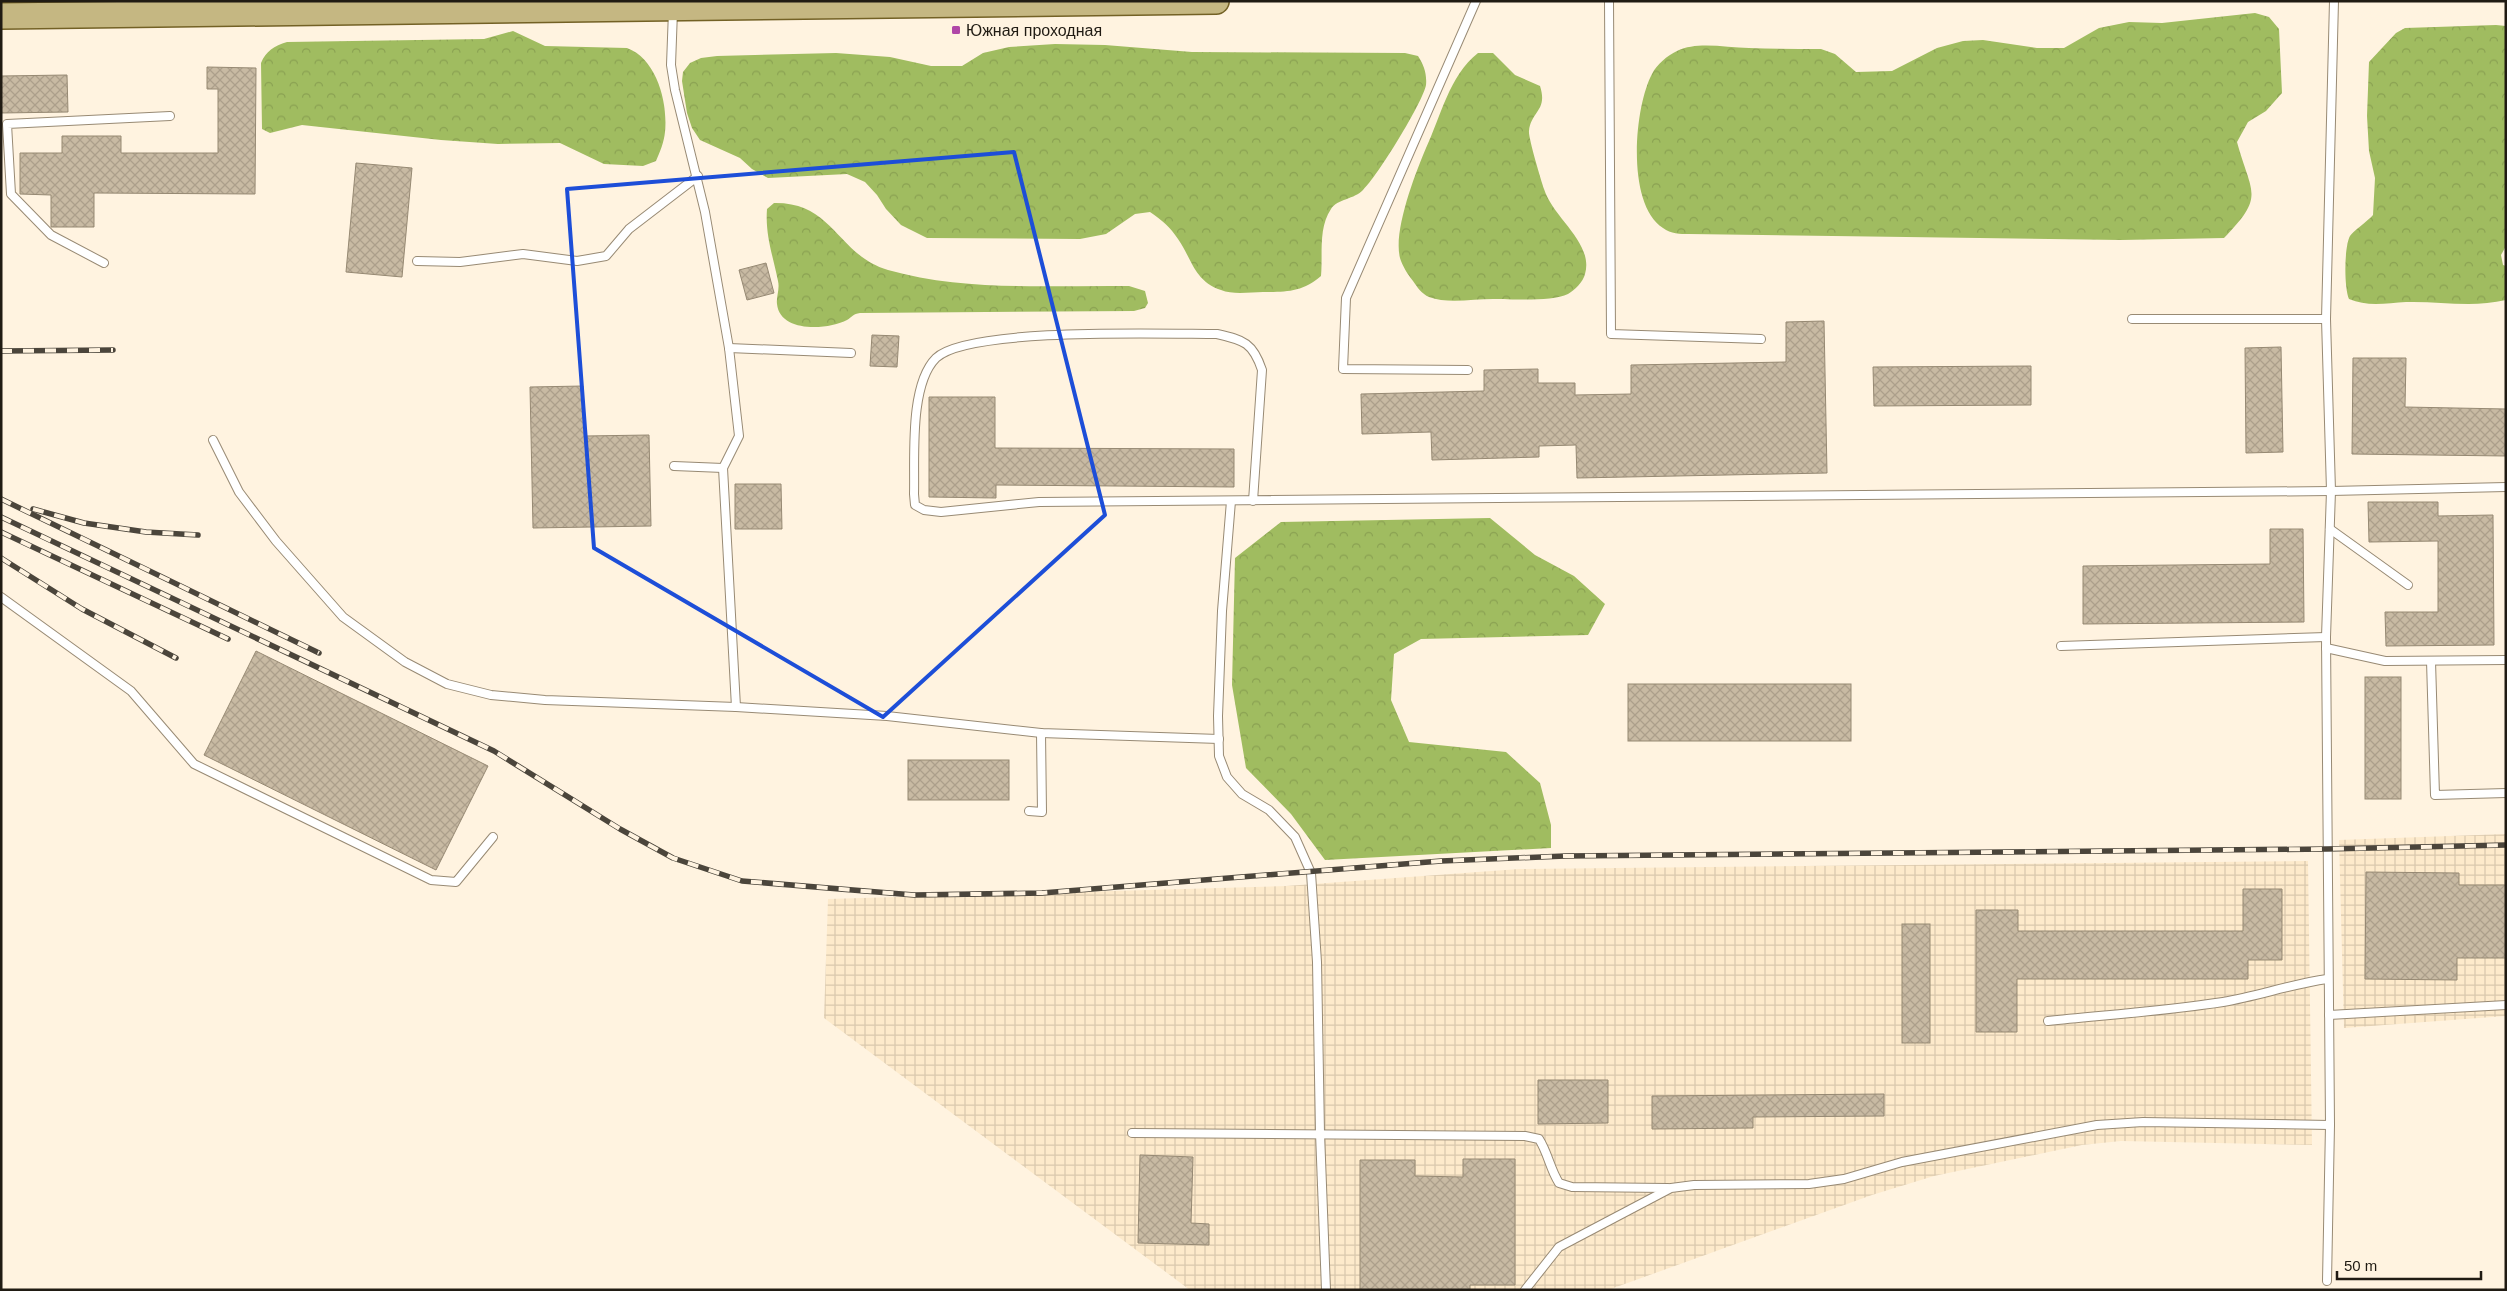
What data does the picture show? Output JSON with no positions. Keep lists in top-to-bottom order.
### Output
{
  "places": {
    "transit": ["Южная проходная"]
  },
  "scale_bar": "50 m"
}
